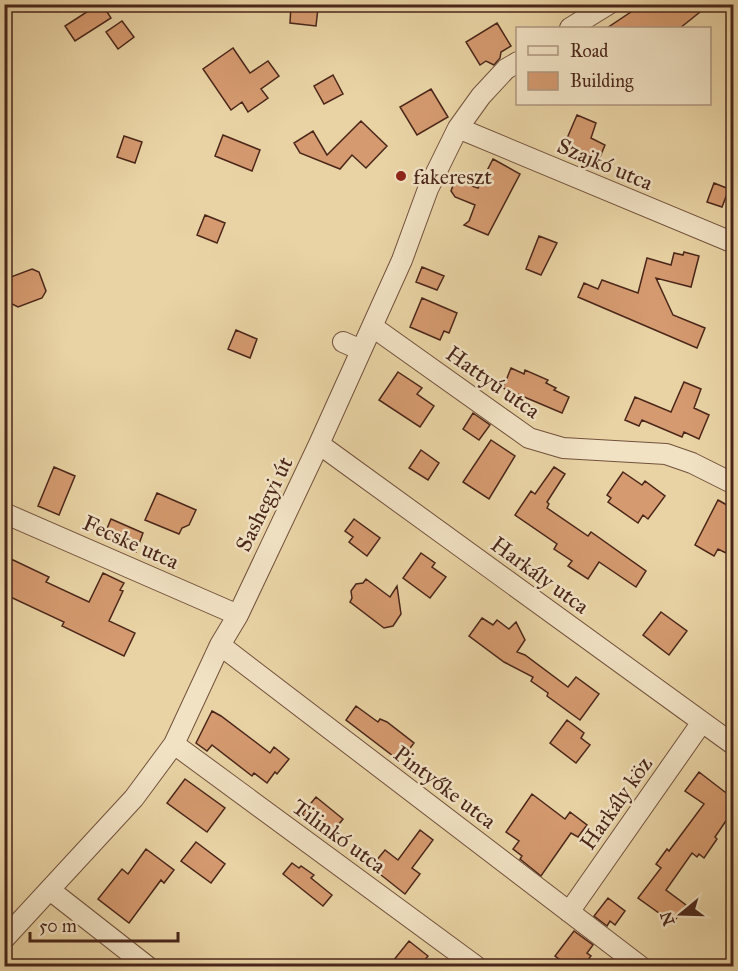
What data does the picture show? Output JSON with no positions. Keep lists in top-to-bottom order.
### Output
{
  "streets": {
    "street": [
      "Szajkó utca",
      "Hattyú utca",
      "Sashegyi út",
      "Fecske utca",
      "Harkály utca",
      "Pintyőke utca",
      "Harkály köz",
      "Tilinkó utca"
    ]
  },
  "crossings": [
    ["Szajkó utca", "Sashegyi út"],
    ["Hattyú utca", "Sashegyi út"],
    ["Sashegyi út", "Fecske utca"],
    ["Sashegyi út", "Harkály utca"],
    ["Sashegyi út", "Pintyőke utca"],
    ["Sashegyi út", "Tilinkó utca"],
    ["Harkály utca", "Harkály köz"],
    ["Pintyőke utca", "Harkály köz"]
  ],
  "places": ["fakereszt"],
  "legend": ["Road", "Building"],
  "scale_bar": "50 m",
  "north": "left"
}
